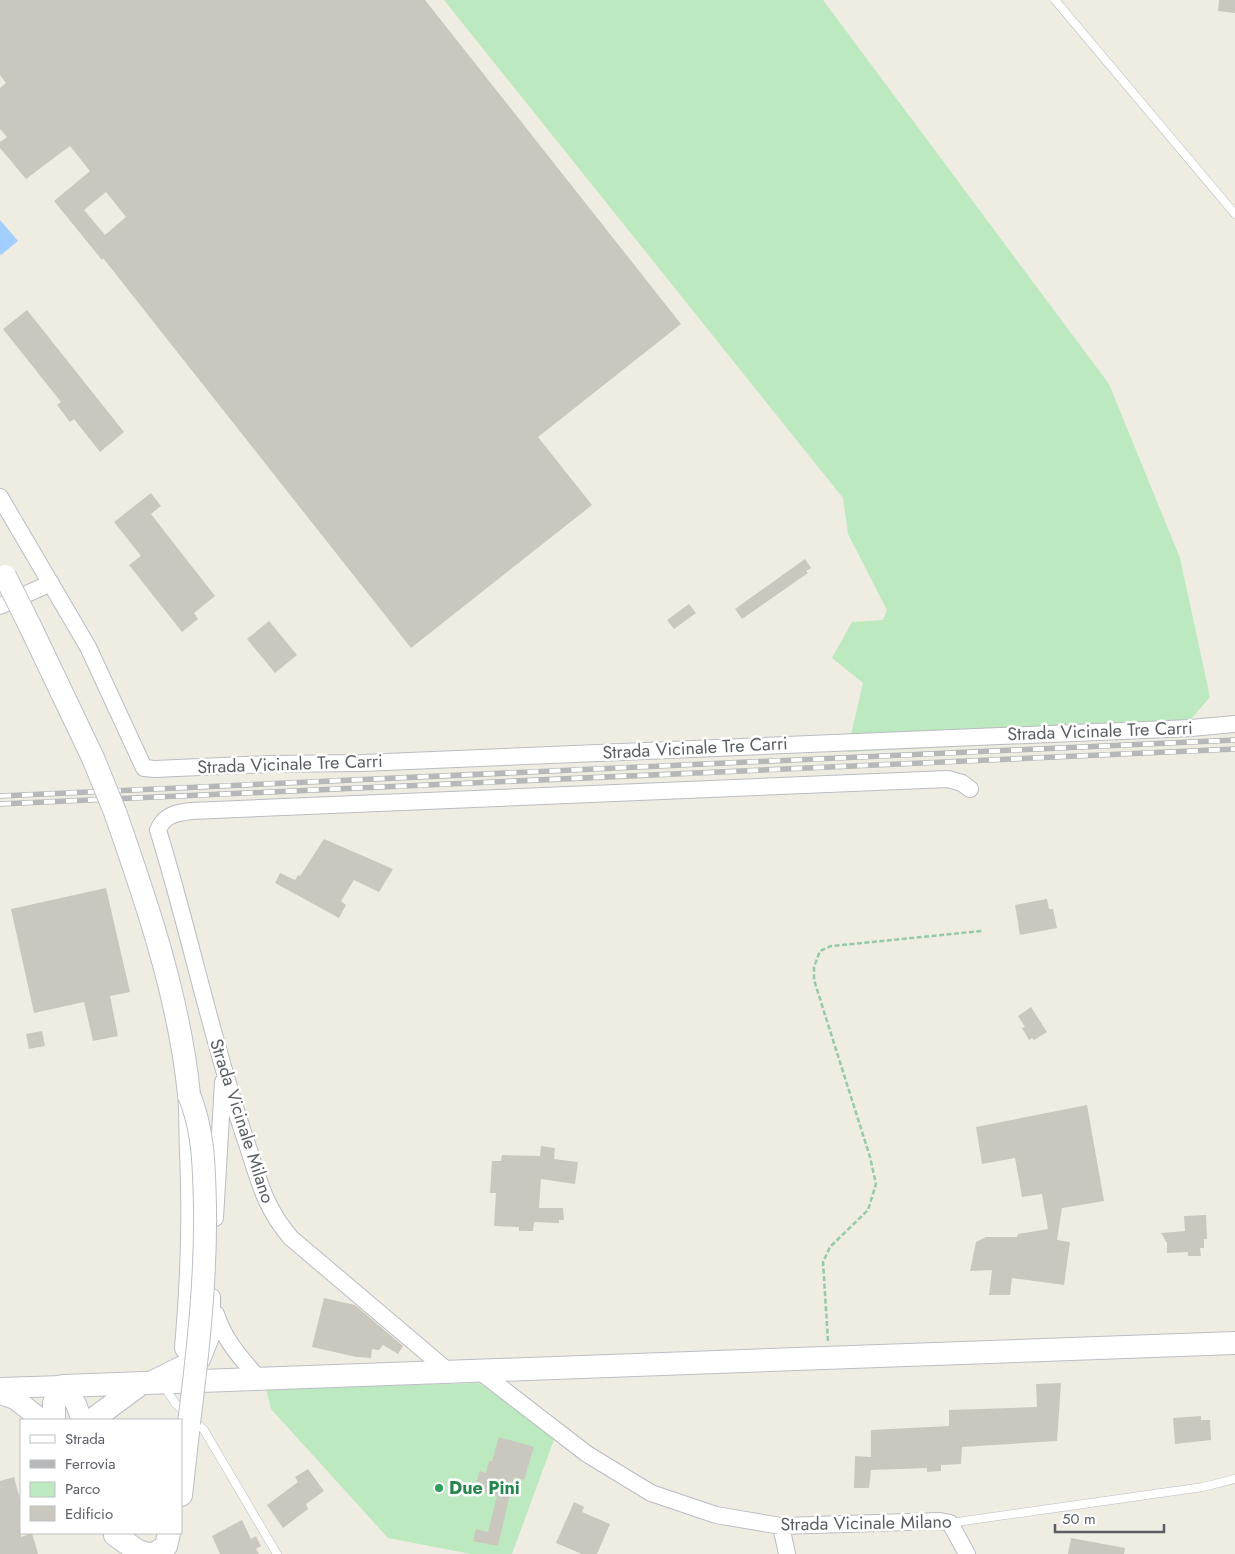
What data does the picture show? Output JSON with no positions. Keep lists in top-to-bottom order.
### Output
{
  "streets": {
    "street": ["Strada Vicinale Tre Carri", "Strada Vicinale Milano"]
  },
  "places": ["Due Pini"],
  "legend": [
    "Strada",
    "Ferrovia",
    "Parco",
    "Edificio"
  ],
  "scale_bar": "50 m"
}
